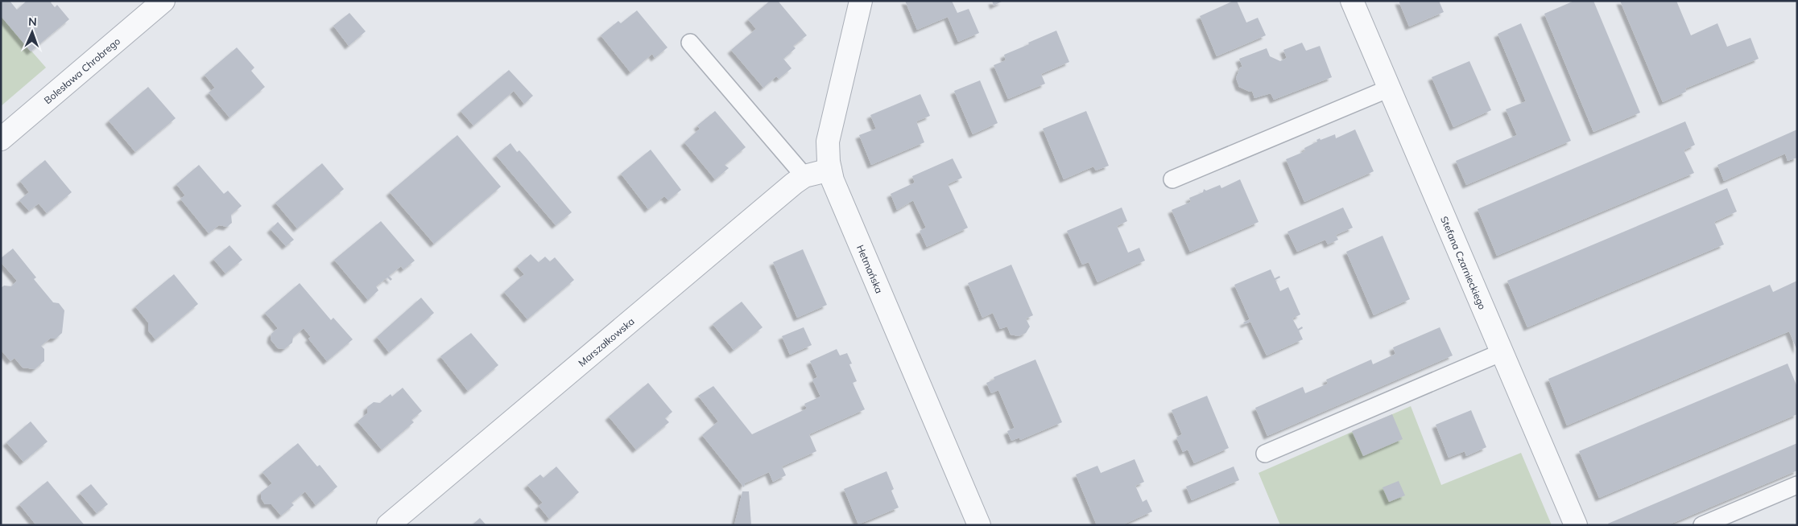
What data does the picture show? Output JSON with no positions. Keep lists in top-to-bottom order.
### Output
{
  "streets": {
    "street": [
      "Bolesława Chrobrego",
      "Stefana Czarnieckiego",
      "Hetmańska",
      "Marszałkowska"
    ]
  },
  "crossings": [
    ["Hetmańska", "Marszałkowska"]
  ],
  "north": "top"
}
